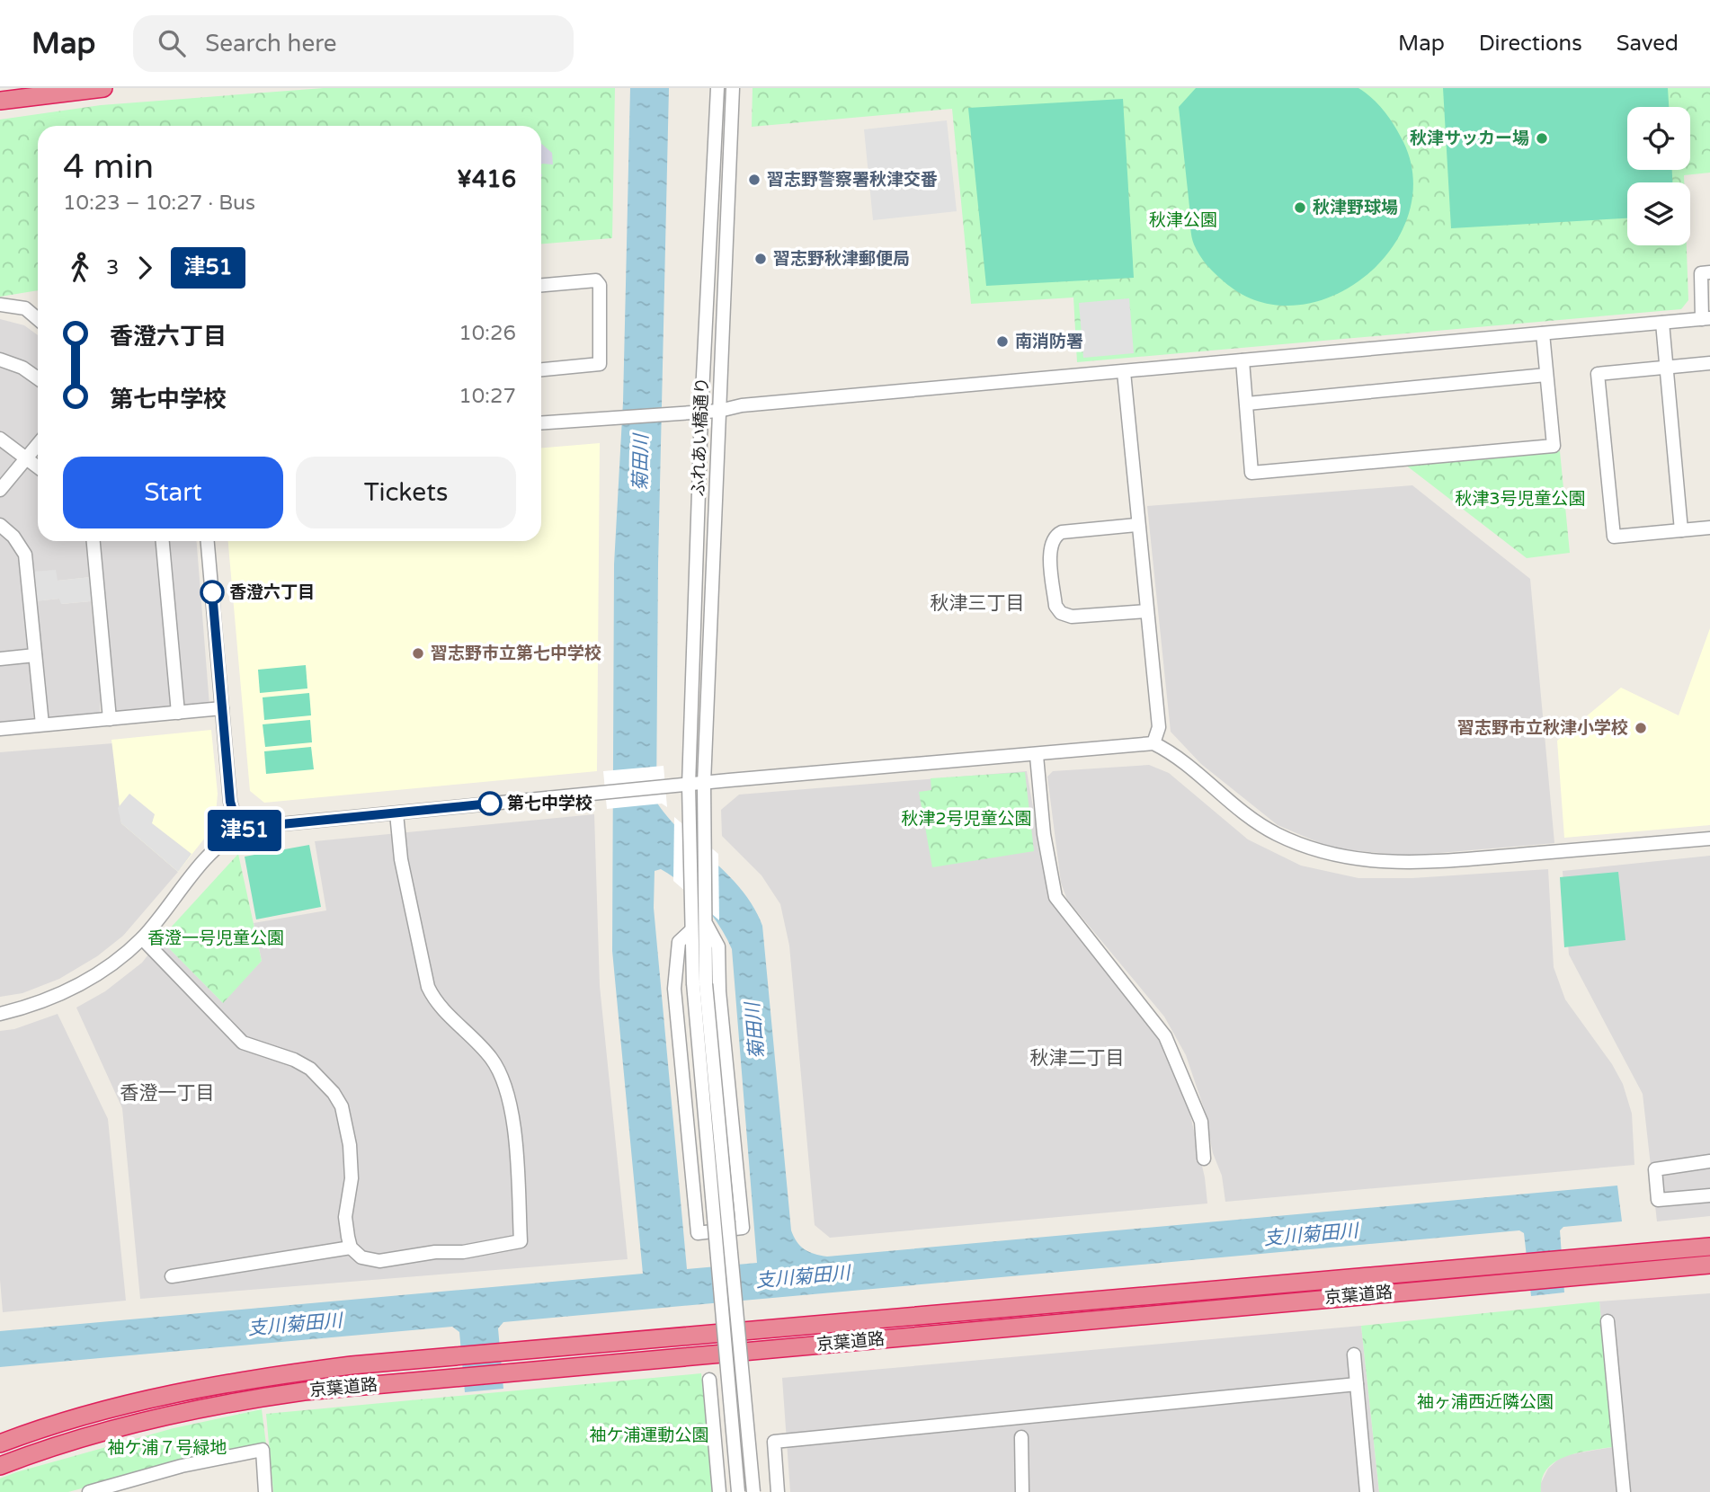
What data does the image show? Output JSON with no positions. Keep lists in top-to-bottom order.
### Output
{
  "streets": {
    "highway": ["京葉道路"],
    "street": ["ふれあい橋通り"]
  },
  "districts": ["秋津三丁目", "秋津二丁目", "香澄一丁目"],
  "water": ["菊田川", "支川菊田川"],
  "parks": [
    "秋津公園",
    "秋津3号児童公園",
    "秋津2号児童公園",
    "香澄一号児童公園",
    "袖ヶ浦西近隣公園",
    "袖ケ浦運動公園",
    "袖ケ浦７号緑地"
  ],
  "places": [
    "秋津サッカー場",
    "習志野警察署秋津交番",
    "秋津野球場",
    "習志野秋津郵便局",
    "南消防署",
    "香澄六丁目",
    "習志野市立第七中学校",
    "習志野市立秋津小学校",
    "第七中学校"
  ],
  "lines": ["bus line 津51"],
  "page": {
    "header": "Map",
    "search": "Search here",
    "nav": ["Map", "Directions", "Saved"],
    "on_map": "津51",
    "heading": ["4 min", "10:23 – 10:27 · Bus", "¥416"],
    "legs": ["3", "津51"],
    "list": [
      {
        "name": "香澄六丁目",
        "value": "10:26"
      },
      {
        "name": "第七中学校",
        "value": "10:27"
      }
    ],
    "buttons": ["Start", "Tickets"]
  }
}
